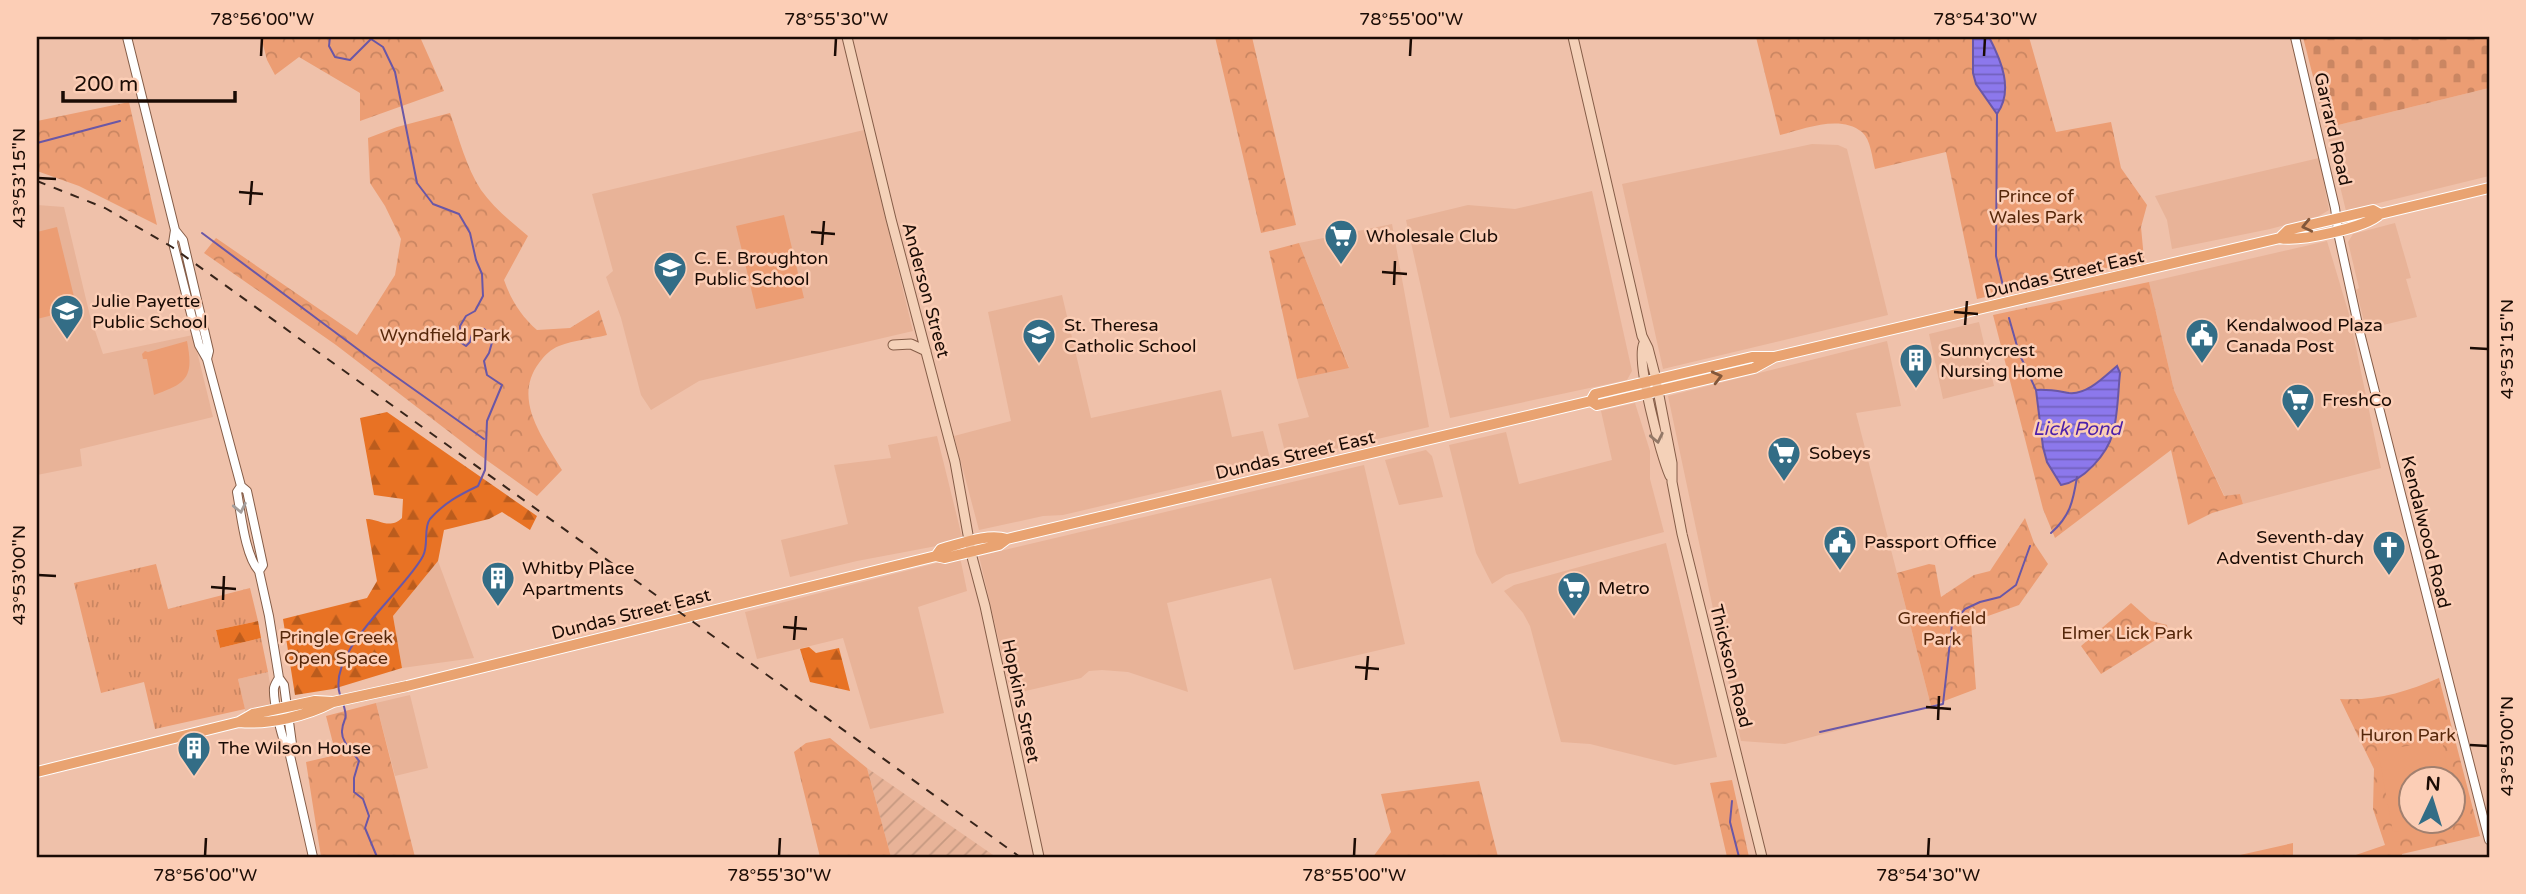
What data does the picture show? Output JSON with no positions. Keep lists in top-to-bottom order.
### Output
{
  "streets": {
    "main road": [
      "Dundas Street East",
      "Anderson Street",
      "Thickson Road",
      "Hopkins Street"
    ],
    "street": ["Garrard Road", "Kendalwood Road"]
  },
  "crossings": [
    ["Garrard Road", "Dundas Street East"],
    ["Garrard Road", "Kendalwood Road"],
    ["Dundas Street East", "Anderson Street"],
    ["Dundas Street East", "Kendalwood Road"],
    ["Dundas Street East", "Thickson Road"],
    ["Dundas Street East", "Hopkins Street"],
    ["Anderson Street", "Hopkins Street"]
  ],
  "water": ["Lick Pond"],
  "parks": [
    "Prince of Wales Park",
    "Wyndfield Park",
    "Greenfield Park",
    "Elmer Lick Park",
    "Pringle Creek Open Space",
    "Huron Park"
  ],
  "places": {
    "supermarket": [
      "Wholesale Club",
      "FreshCo",
      "Sobeys",
      "Metro"
    ],
    "school or university": ["C. E. Broughton Public School", "Julie Payette Public School", "St. Theresa Catholic School"],
    "public building": ["Kendalwood Plaza Canada Post", "Passport Office"],
    "building": ["Sunnycrest Nursing Home", "Whitby Place Apartments", "The Wilson House"],
    "church": ["Seventh-day Adventist Church"]
  },
  "scale_bar": "200 m",
  "north": "top",
  "coordinates": [
    "78°56'00\"W",
    "78°55'30\"W",
    "78°55'00\"W",
    "78°54'30\"W",
    "43°53'15\"N",
    "43°53'00\"N"
  ]
}
